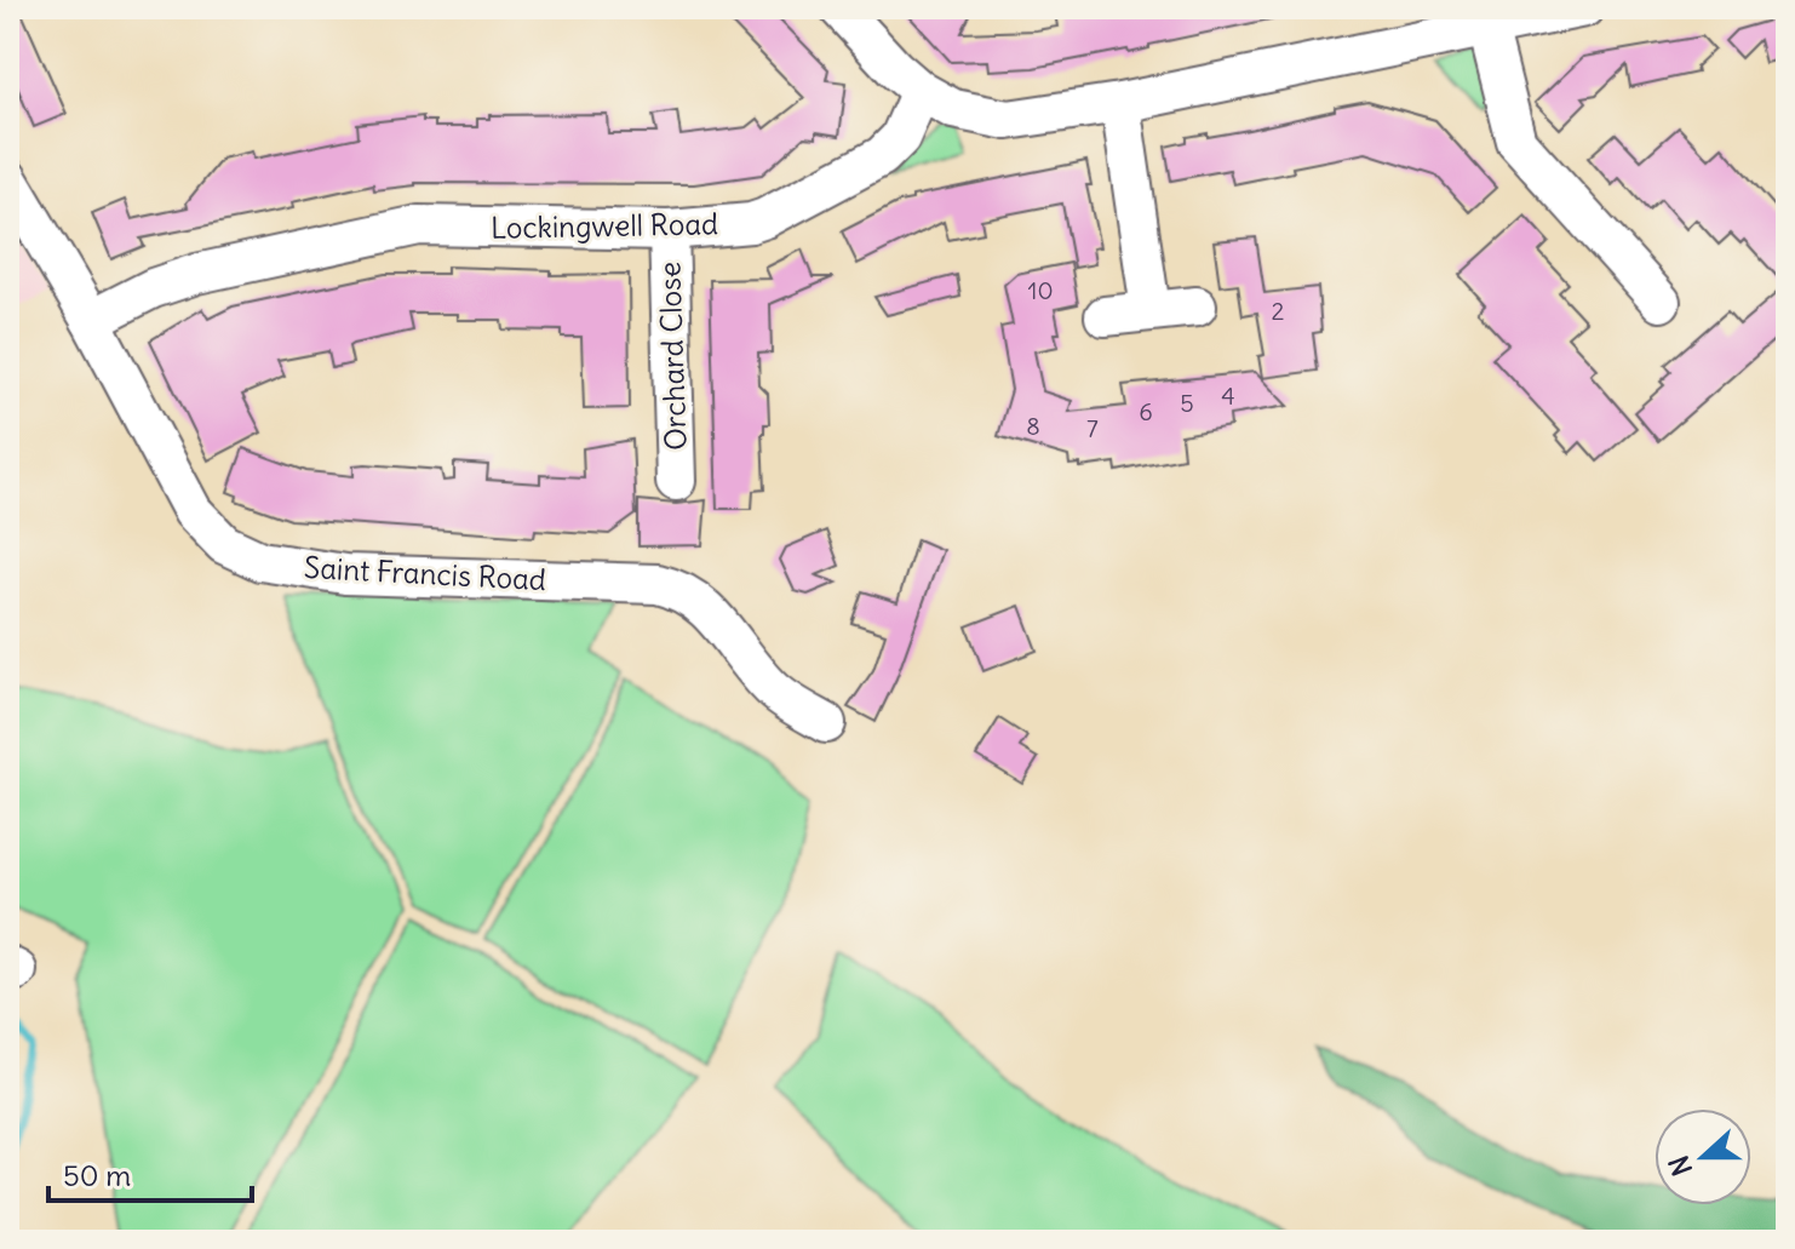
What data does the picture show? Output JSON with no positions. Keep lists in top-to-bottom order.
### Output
{
  "streets": {
    "street": ["Lockingwell Road", "Orchard Close", "Saint Francis Road"]
  },
  "crossings": [
    ["Lockingwell Road", "Orchard Close"],
    ["Lockingwell Road", "Saint Francis Road"]
  ],
  "house_numbers": [
    "10",
    "2",
    "4",
    "5",
    "6",
    "8",
    "7"
  ],
  "scale_bar": "50 m",
  "north": "left"
}
